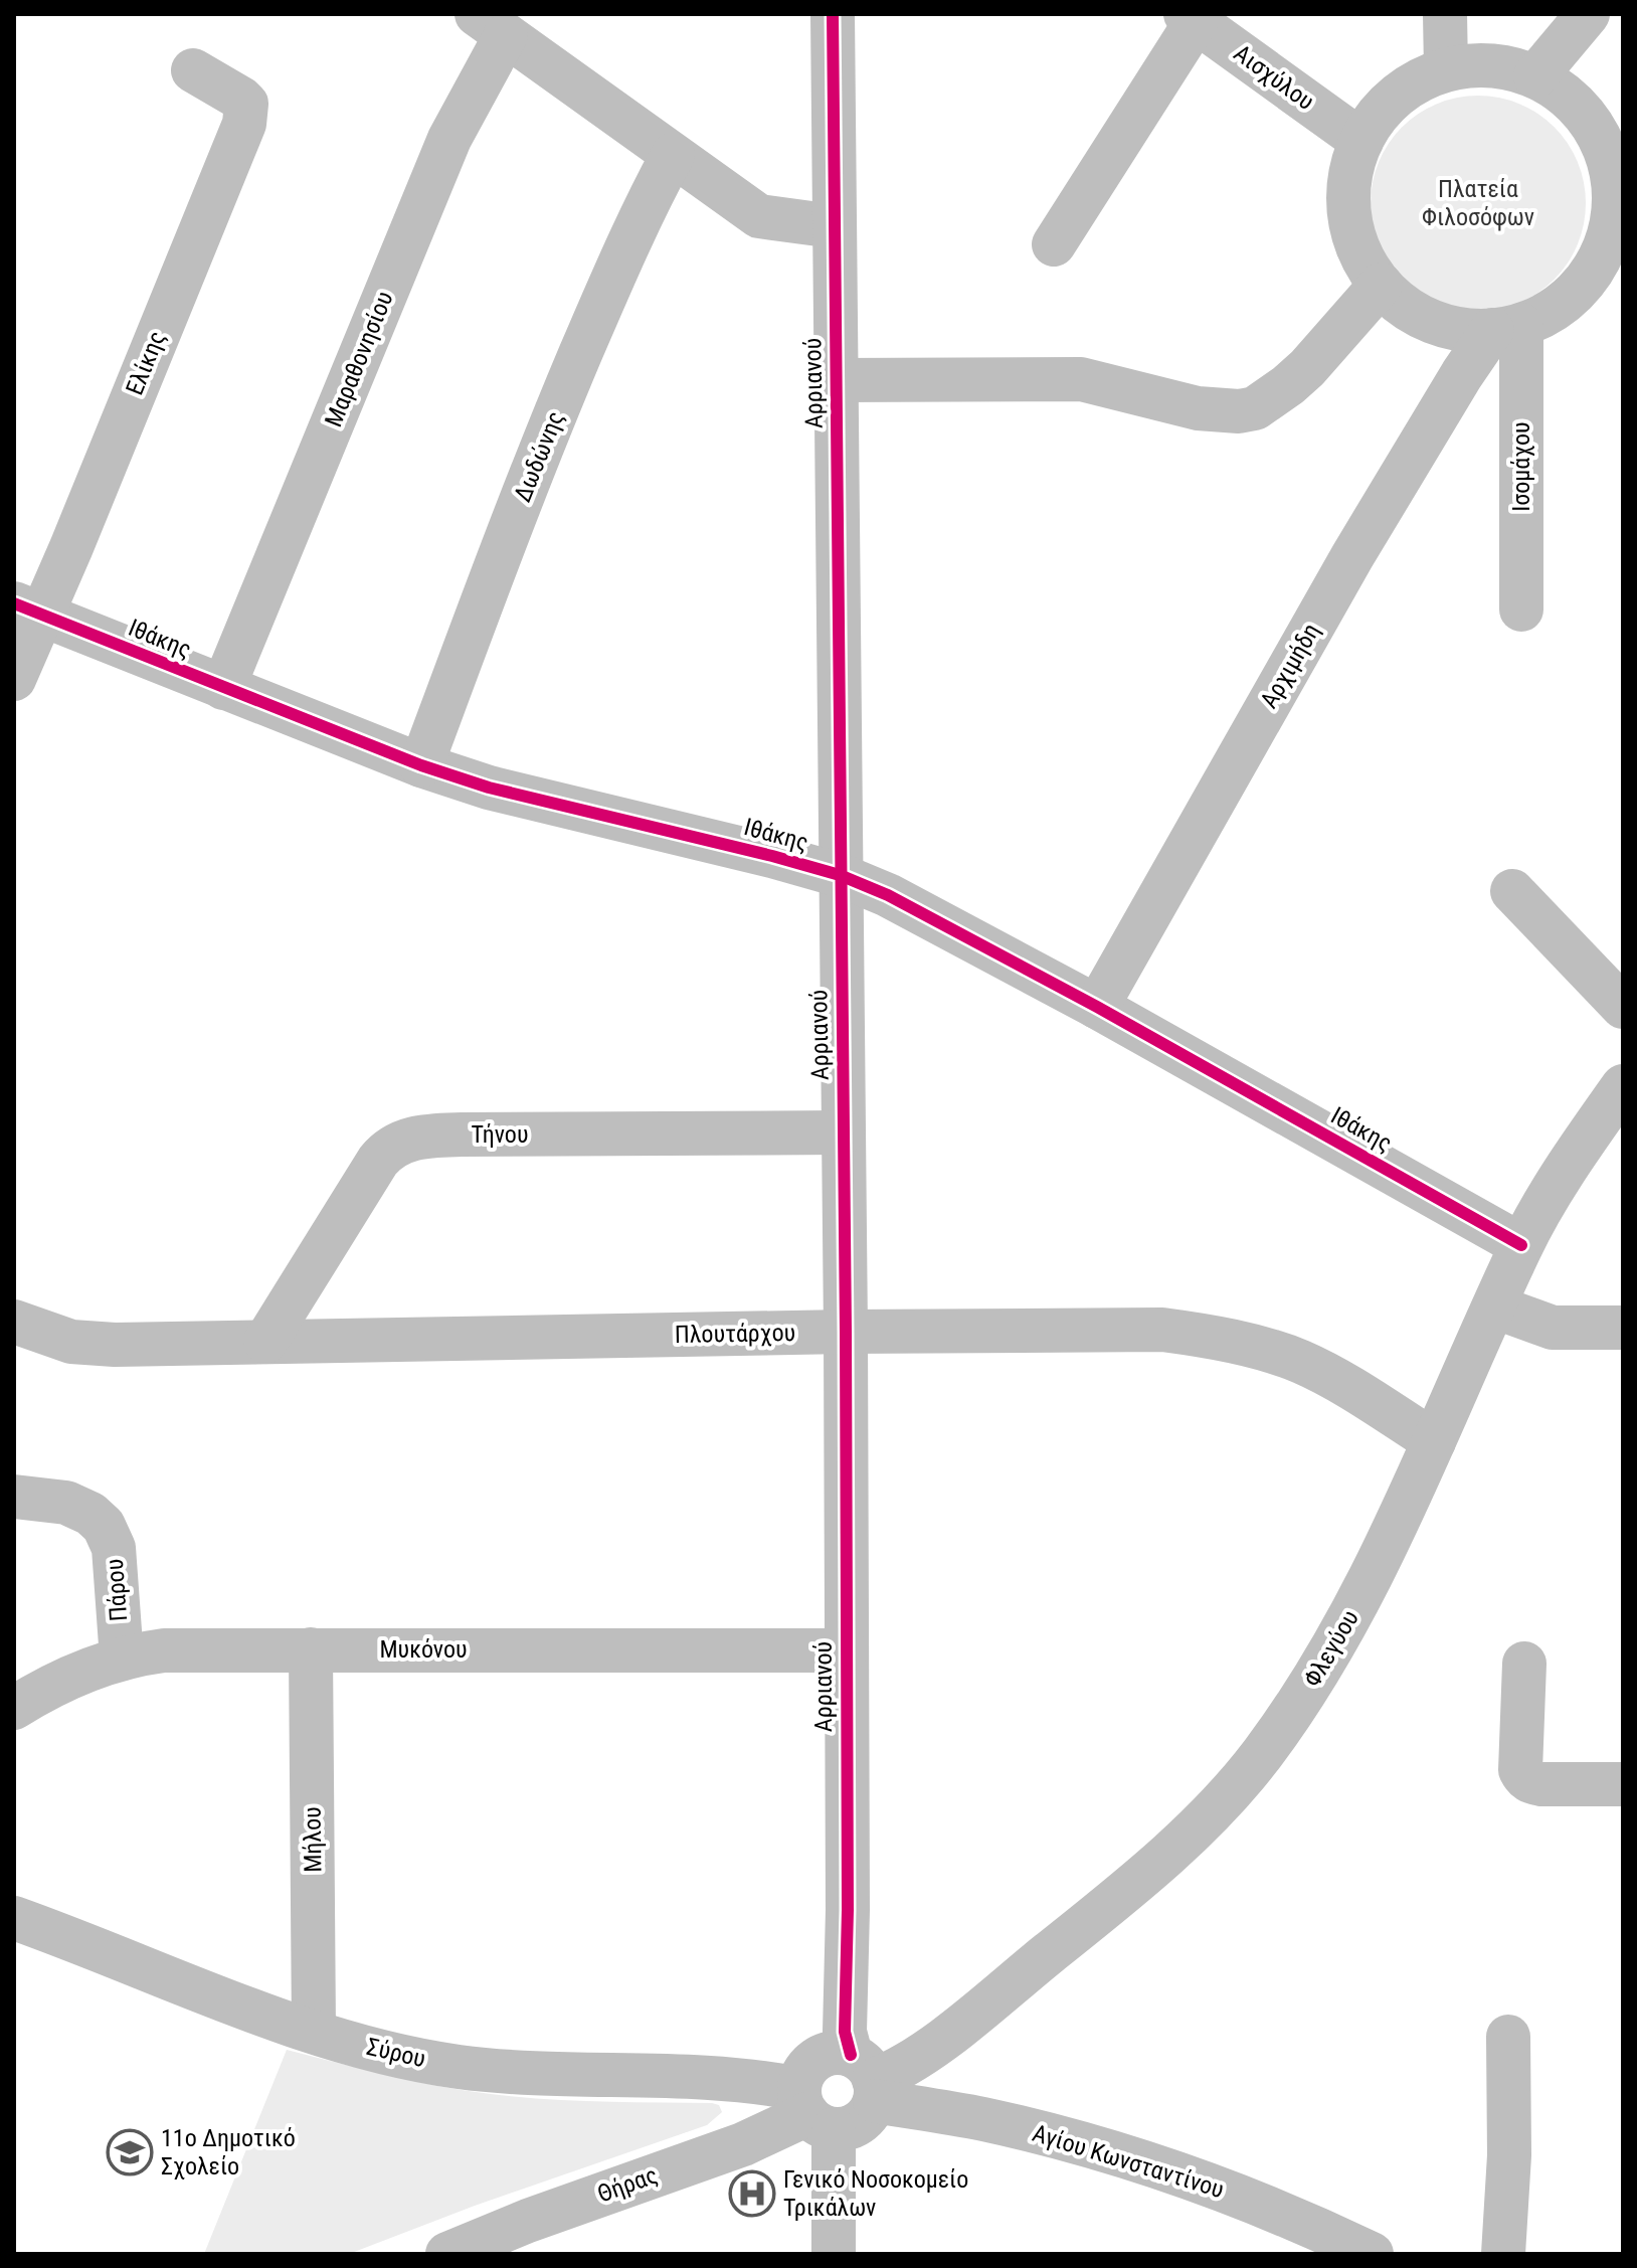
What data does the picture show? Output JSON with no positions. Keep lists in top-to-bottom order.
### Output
{
  "streets": {
    "street": [
      "Αισχύλου",
      "Μαραθονησίου",
      "Ελίκης",
      "Αρριανού",
      "Δωδώνης",
      "Ισομάχου",
      "Ιθάκης",
      "Αρχιμήδη",
      "Τήνου",
      "Πλουτάρχου",
      "Πάρου",
      "Φλεγύου",
      "Μυκόνου",
      "Μήλου",
      "Σύρου",
      "Αγίου Κωνσταντίνου",
      "Θήρας"
    ]
  },
  "crossings": [
    ["Αισχύλου", "Ισομάχου"],
    ["Αισχύλου", "Αρχιμήδη"],
    ["Μαραθονησίου", "Ιθάκης"],
    ["Ελίκης", "Ιθάκης"],
    ["Αρριανού", "Ιθάκης"],
    ["Αρριανού", "Τήνου"],
    ["Αρριανού", "Πλουτάρχου"],
    ["Αρριανού", "Φλεγύου"],
    ["Αρριανού", "Μυκόνου"],
    ["Αρριανού", "Σύρου"],
    ["Αρριανού", "Αγίου Κωνσταντίνου"],
    ["Αρριανού", "Θήρας"],
    ["Δωδώνης", "Ιθάκης"],
    ["Ισομάχου", "Αρχιμήδη"],
    ["Ιθάκης", "Αρχιμήδη"],
    ["Ιθάκης", "Φλεγύου"],
    ["Τήνου", "Πλουτάρχου"],
    ["Πλουτάρχου", "Φλεγύου"],
    ["Πάρου", "Μυκόνου"],
    ["Φλεγύου", "Σύρου"],
    ["Φλεγύου", "Αγίου Κωνσταντίνου"],
    ["Φλεγύου", "Θήρας"],
    ["Μυκόνου", "Μήλου"],
    ["Μήλου", "Σύρου"],
    ["Σύρου", "Αγίου Κωνσταντίνου"],
    ["Σύρου", "Θήρας"],
    ["Αγίου Κωνσταντίνου", "Θήρας"]
  ],
  "parks": ["Πλατεία Φιλοσόφων"],
  "places": {
    "school or university": ["11ο Δημοτικό Σχολείο"],
    "hospital": ["Γενικό Νοσοκομείο Τρικάλων"]
  }
}
